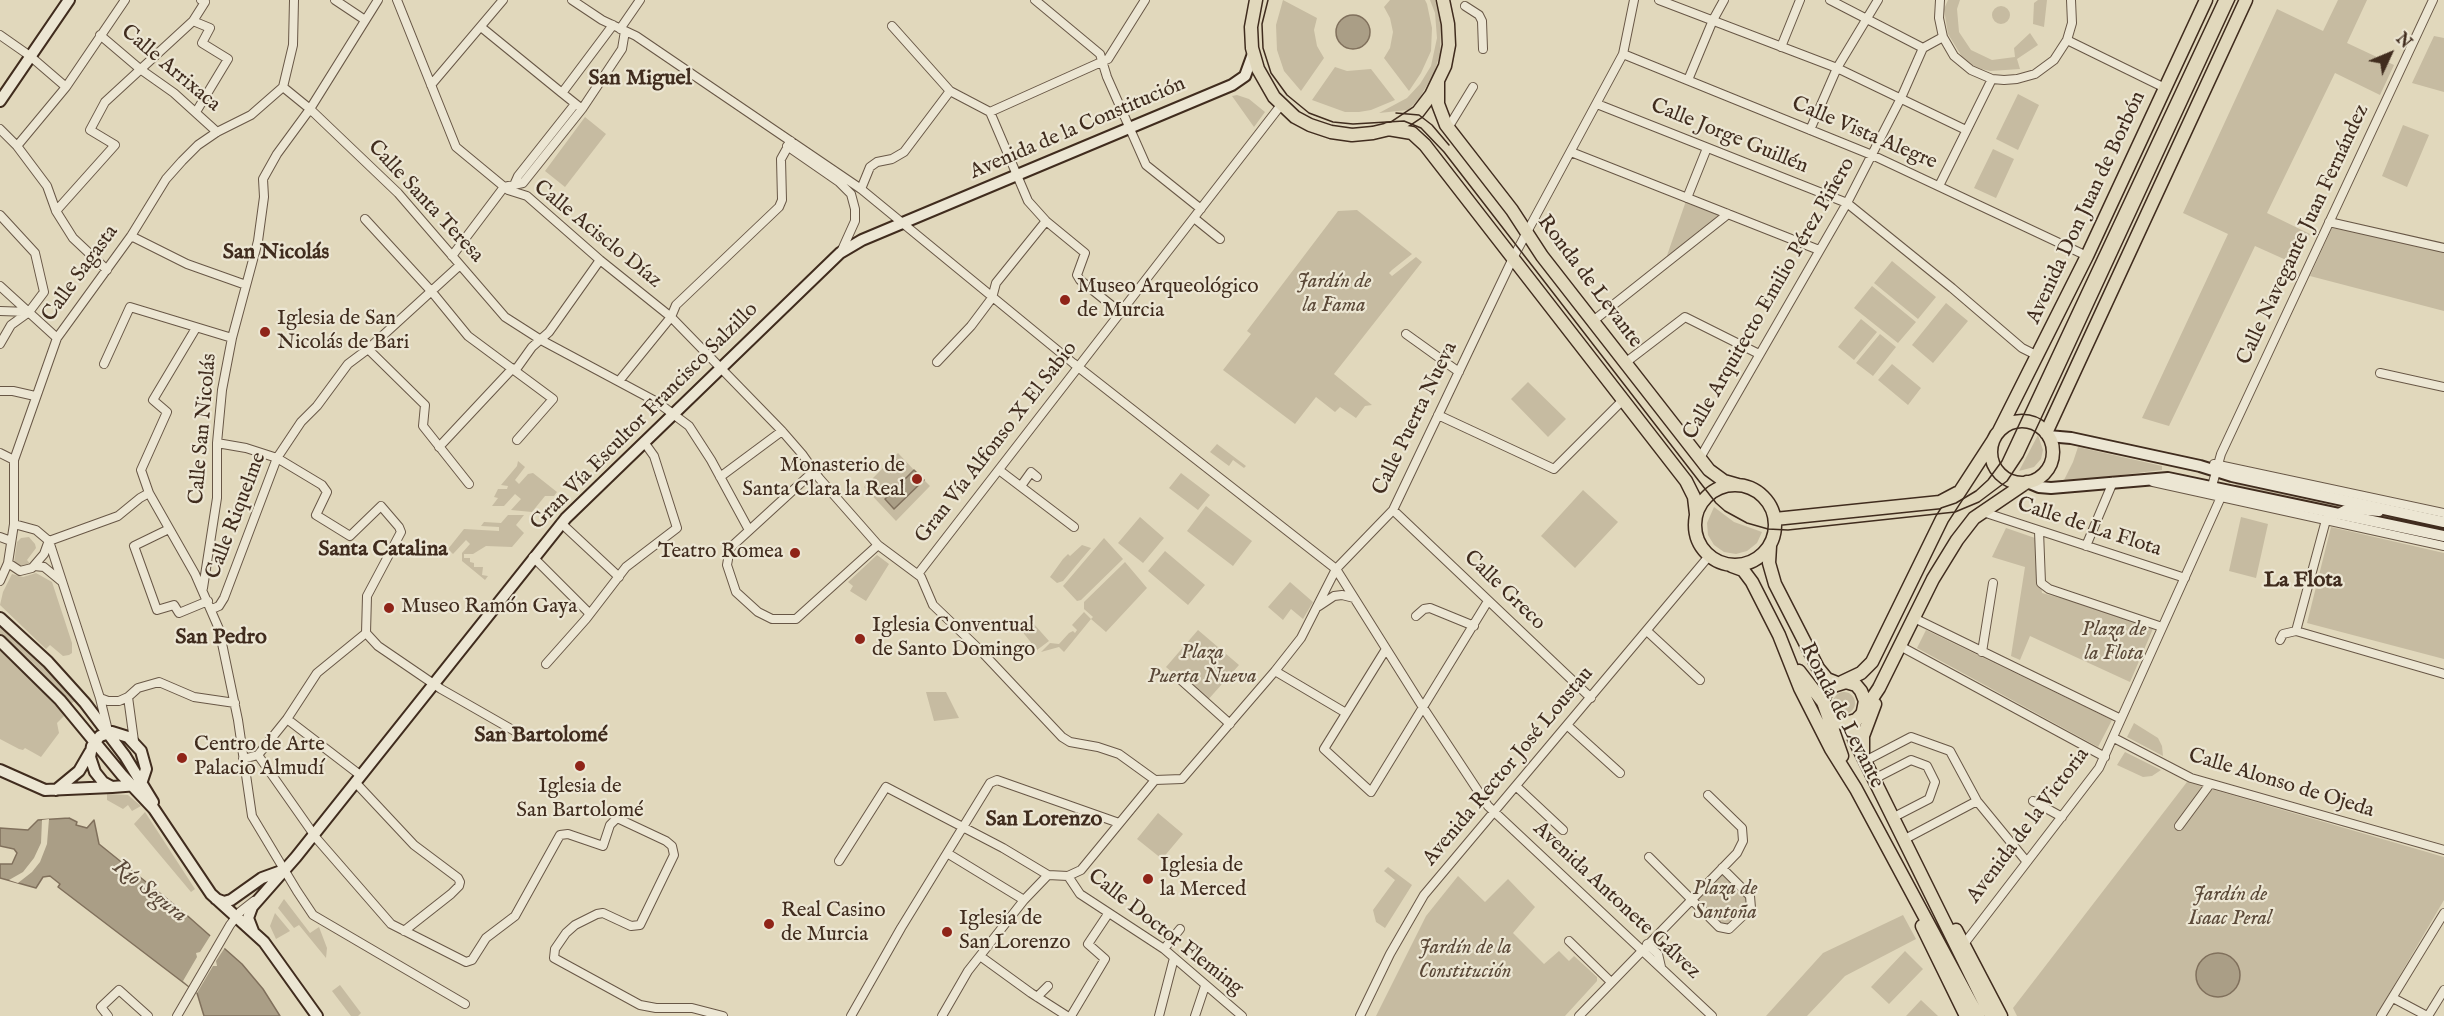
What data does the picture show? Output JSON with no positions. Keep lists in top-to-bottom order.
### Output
{
  "streets": {
    "main road": [
      "Avenida de la Constitución",
      "Avenida Don Juan de Borbón",
      "Ronda de Levante",
      "Gran Vía Escultor Francisco Salzillo"
    ],
    "street": [
      "Calle Arrixaca",
      "Calle Vista Alegre",
      "Calle Jorge Guillén",
      "Calle Santa Teresa",
      "Calle Acisclo Díaz",
      "Calle Navegante Juan Fernández",
      "Calle Sagasta",
      "Calle Arquitecto Emilio Pérez Piñero",
      "Calle Puerta Nueva",
      "Calle San Nicolás",
      "Gran Vía Alfonso X El Sabio",
      "Calle Riquelme",
      "Calle de La Flota",
      "Calle Greco",
      "Avenida Rector José Loustau",
      "Calle Alonso de Ojeda",
      "Avenida de la Victoria",
      "Avenida Antonete Gálvez",
      "Calle Doctor Fleming"
    ]
  },
  "crossings": [
    ["Calle Arrixaca", "Calle Sagasta"],
    ["Avenida de la Constitución", "Gran Vía Escultor Francisco Salzillo"],
    ["Avenida de la Constitución", "Avenida Antonete Gálvez"],
    ["Calle Vista Alegre", "Avenida Don Juan de Borbón"],
    ["Calle Vista Alegre", "Calle Arquitecto Emilio Pérez Piñero"],
    ["Calle Vista Alegre", "Calle Puerta Nueva"],
    ["Calle Jorge Guillén", "Avenida Don Juan de Borbón"],
    ["Calle Jorge Guillén", "Calle Arquitecto Emilio Pérez Piñero"],
    ["Calle Jorge Guillén", "Calle Puerta Nueva"],
    ["Calle Santa Teresa", "Calle Sagasta"],
    ["Calle Santa Teresa", "Gran Vía Escultor Francisco Salzillo"],
    ["Calle Santa Teresa", "Calle San Nicolás"],
    ["Calle Santa Teresa", "Calle Riquelme"],
    ["Avenida Don Juan de Borbón", "Ronda de Levante"],
    ["Calle Acisclo Díaz", "Gran Vía Escultor Francisco Salzillo"],
    ["Calle Acisclo Díaz", "Gran Vía Alfonso X El Sabio"],
    ["Ronda de Levante", "Calle Arquitecto Emilio Pérez Piñero"],
    ["Ronda de Levante", "Calle Puerta Nueva"],
    ["Ronda de Levante", "Avenida Rector José Loustau"],
    ["Ronda de Levante", "Avenida de la Victoria"],
    ["Calle Puerta Nueva", "Calle Greco"],
    ["Calle Puerta Nueva", "Avenida Antonete Gálvez"],
    ["Gran Vía Alfonso X El Sabio", "Avenida Antonete Gálvez"],
    ["Calle de La Flota", "Avenida de la Victoria"],
    ["Calle Greco", "Avenida Rector José Loustau"],
    ["Avenida Rector José Loustau", "Avenida Antonete Gálvez"],
    ["Calle Alonso de Ojeda", "Avenida de la Victoria"]
  ],
  "districts": [
    "San Miguel",
    "San Nicolás",
    "Santa Catalina",
    "La Flota",
    "San Pedro",
    "San Bartolomé",
    "San Lorenzo"
  ],
  "water": ["Río Segura"],
  "parks": [
    "Jardín de la Fama",
    "Plaza de la Flota",
    "Plaza Puerta Nueva",
    "Plaza de Santoña",
    "Jardín de Isaac Peral",
    "Jardín de la Constitución"
  ],
  "places": [
    "Museo Arqueológico de Murcia",
    "Iglesia de San Nicolás de Bari",
    "Monasterio de Santa Clara la Real",
    "Teatro Romea",
    "Museo Ramón Gaya",
    "Iglesia Conventual de Santo Domingo",
    "Centro de Arte Palacio Almudí",
    "Iglesia de San Bartolomé",
    "Iglesia de la Merced",
    "Real Casino de Murcia",
    "Iglesia de San Lorenzo"
  ],
  "north": "top right"
}
